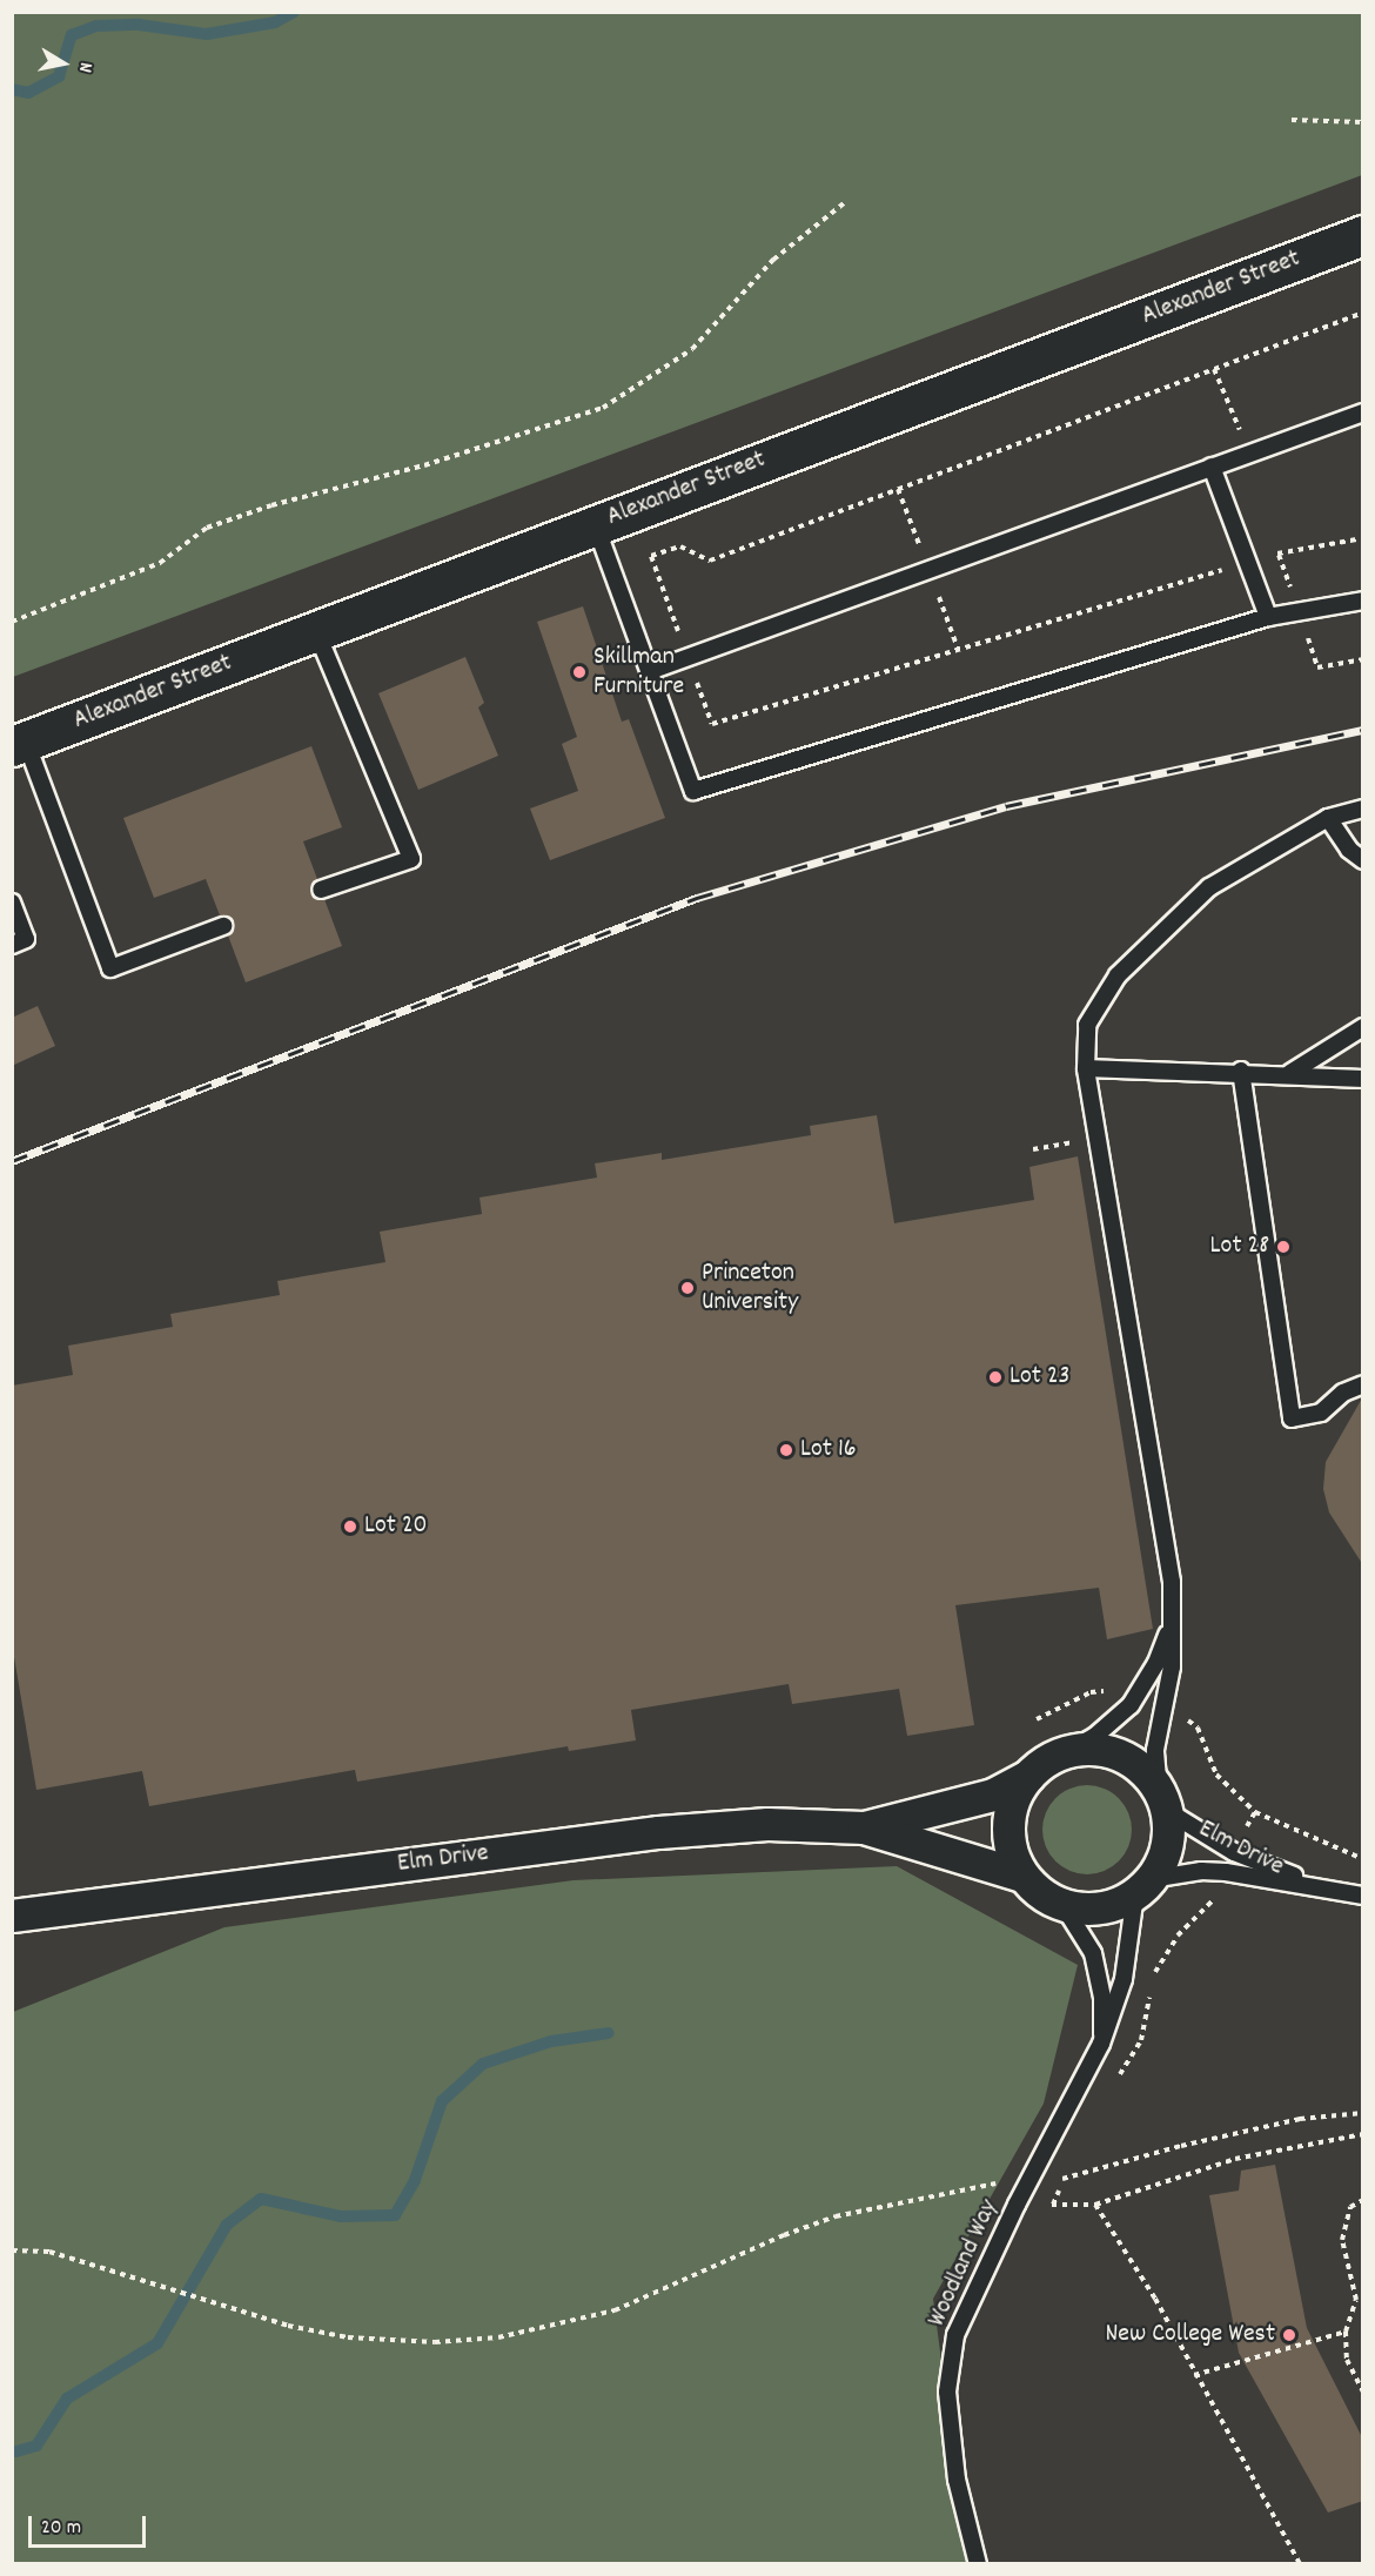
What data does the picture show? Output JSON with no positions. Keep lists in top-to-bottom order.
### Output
{
  "streets": {
    "main road": ["Alexander Street"],
    "street": ["Elm Drive"],
    "lane": ["Woodland Way"]
  },
  "crossings": [
    ["Elm Drive", "Woodland Way"]
  ],
  "places": [
    "Skillman Furniture",
    "Lot 28",
    "Princeton University",
    "Lot 23",
    "Lot 16",
    "Lot 20",
    "New College West"
  ],
  "scale_bar": "20 m",
  "north": "right"
}
